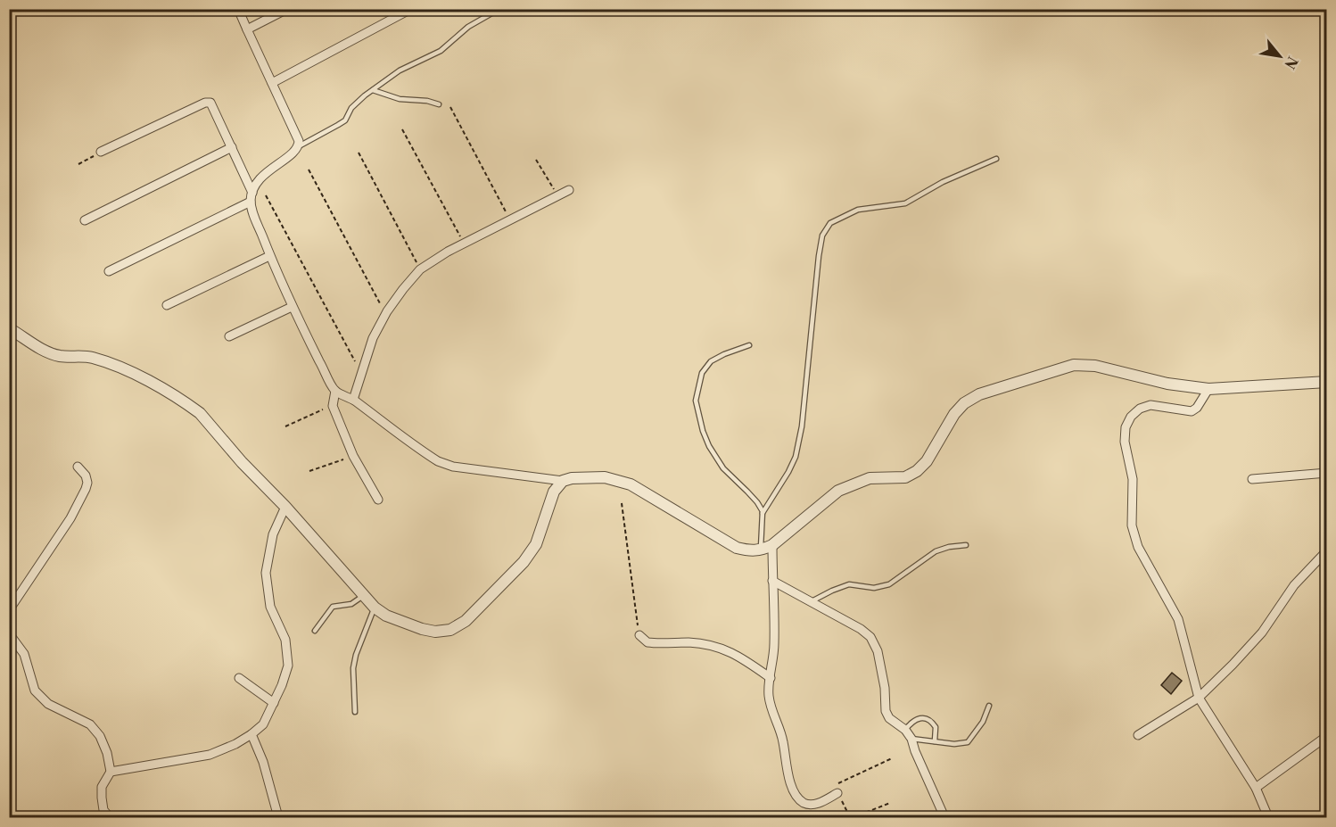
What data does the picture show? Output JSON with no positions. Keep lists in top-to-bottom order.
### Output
{
  "north": "bottom right"
}
